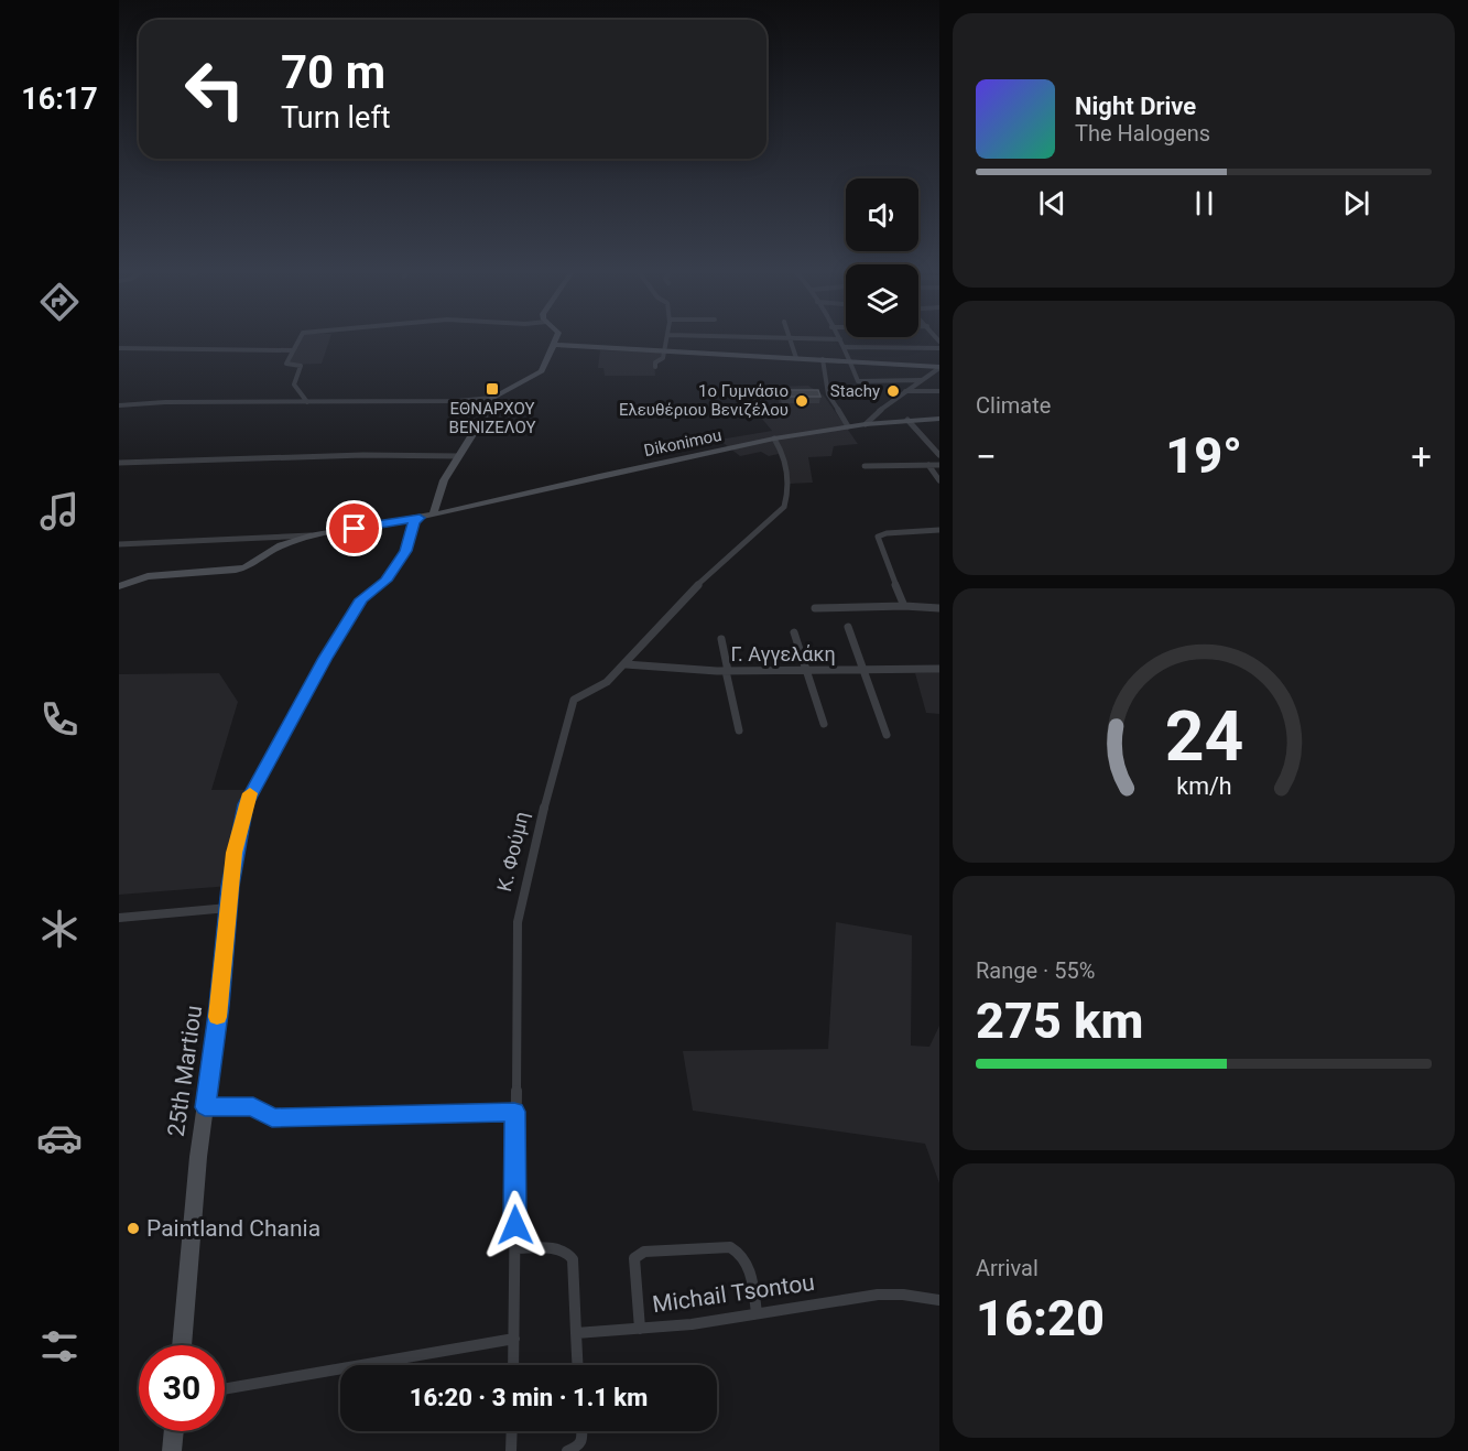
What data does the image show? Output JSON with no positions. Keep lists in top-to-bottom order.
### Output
{
  "streets": {
    "main road": ["Dikonimou", "25th Martiou"],
    "street": ["Γ. Αγγελάκη", "Κ. Φούμη", "Michail Tsontou"]
  },
  "crossings": [
    ["Dikonimou", "Κ. Φούμη"],
    ["Dikonimou", "25th Martiou"],
    ["Γ. Αγγελάκη", "Κ. Φούμη"]
  ],
  "places": {
    "transit": ["ΕΘΝΑΡΧΟΥ ΒΕΝΙΖΕΛΟΥ"],
    "other": ["Stachy", "1ο Γυμνάσιο Ελευθέριου Βενιζέλου", "Paintland Chania"]
  },
  "page": {
    "tabs": "16:17",
    "turn": ["70 m", "Turn left"],
    "song": ["Night Drive", "The Halogens"],
    "tile": [
      "Climate",
      ["Range · 55%", "275 km"],
      ["Arrival", "16:20"]
    ],
    "heat": ["−", "19°", "+"],
    "limit": "30",
    "trip": "16:20 · 3 min · 1.1 km",
    "gauge": ["24", "km/h"]
  }
}
